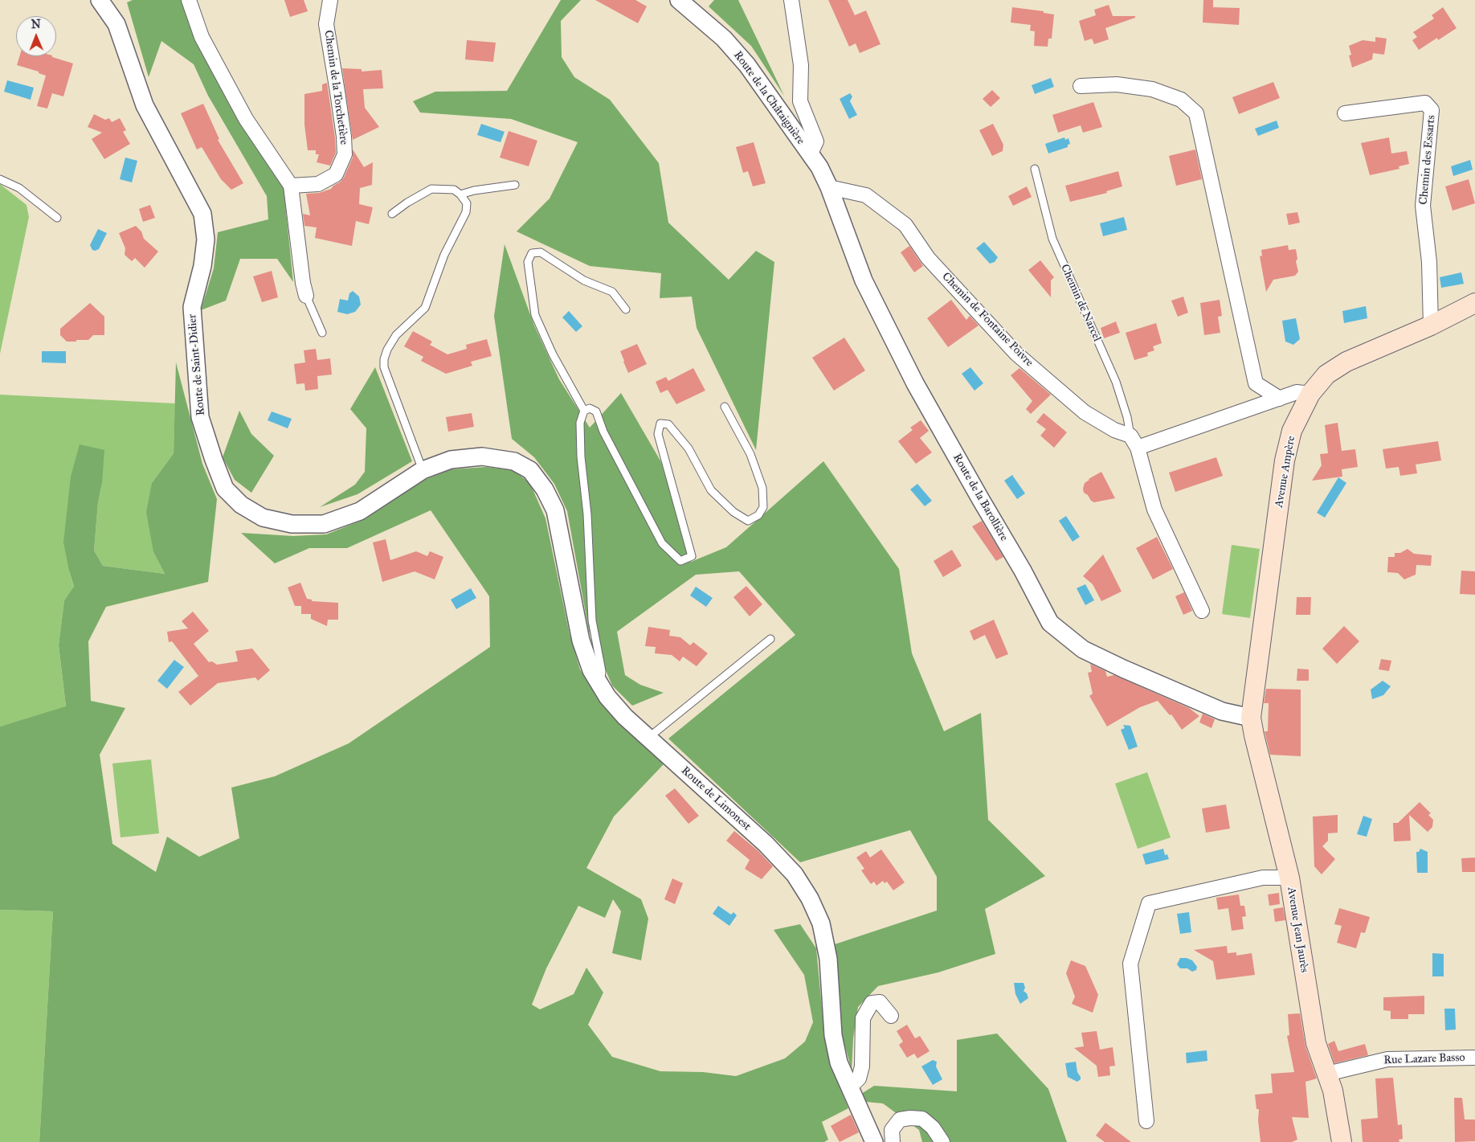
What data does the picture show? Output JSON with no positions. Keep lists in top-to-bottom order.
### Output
{
  "streets": {
    "main road": ["Avenue Ampère", "Avenue Jean Jaurès"],
    "street": [
      "Chemin de la Torchetière",
      "Route de la Châtaignière",
      "Chemin des Essarts",
      "Chemin de Fontaine Poivre",
      "Route de Saint-Didier",
      "Route de la Barollière",
      "Route de Limonest",
      "Rue Lazare Basso"
    ],
    "lane": ["Chemin de Narcel"]
  },
  "crossings": [
    ["Route de la Châtaignière", "Route de la Barollière"],
    ["Chemin des Essarts", "Avenue Ampère"],
    ["Chemin de Narcel", "Chemin de Fontaine Poivre"],
    ["Chemin de Fontaine Poivre", "Route de la Barollière"],
    ["Route de Saint-Didier", "Route de Limonest"],
    ["Avenue Ampère", "Route de la Barollière"],
    ["Avenue Ampère", "Avenue Jean Jaurès"],
    ["Route de la Barollière", "Avenue Jean Jaurès"],
    ["Avenue Jean Jaurès", "Rue Lazare Basso"]
  ],
  "north": "top"
}
